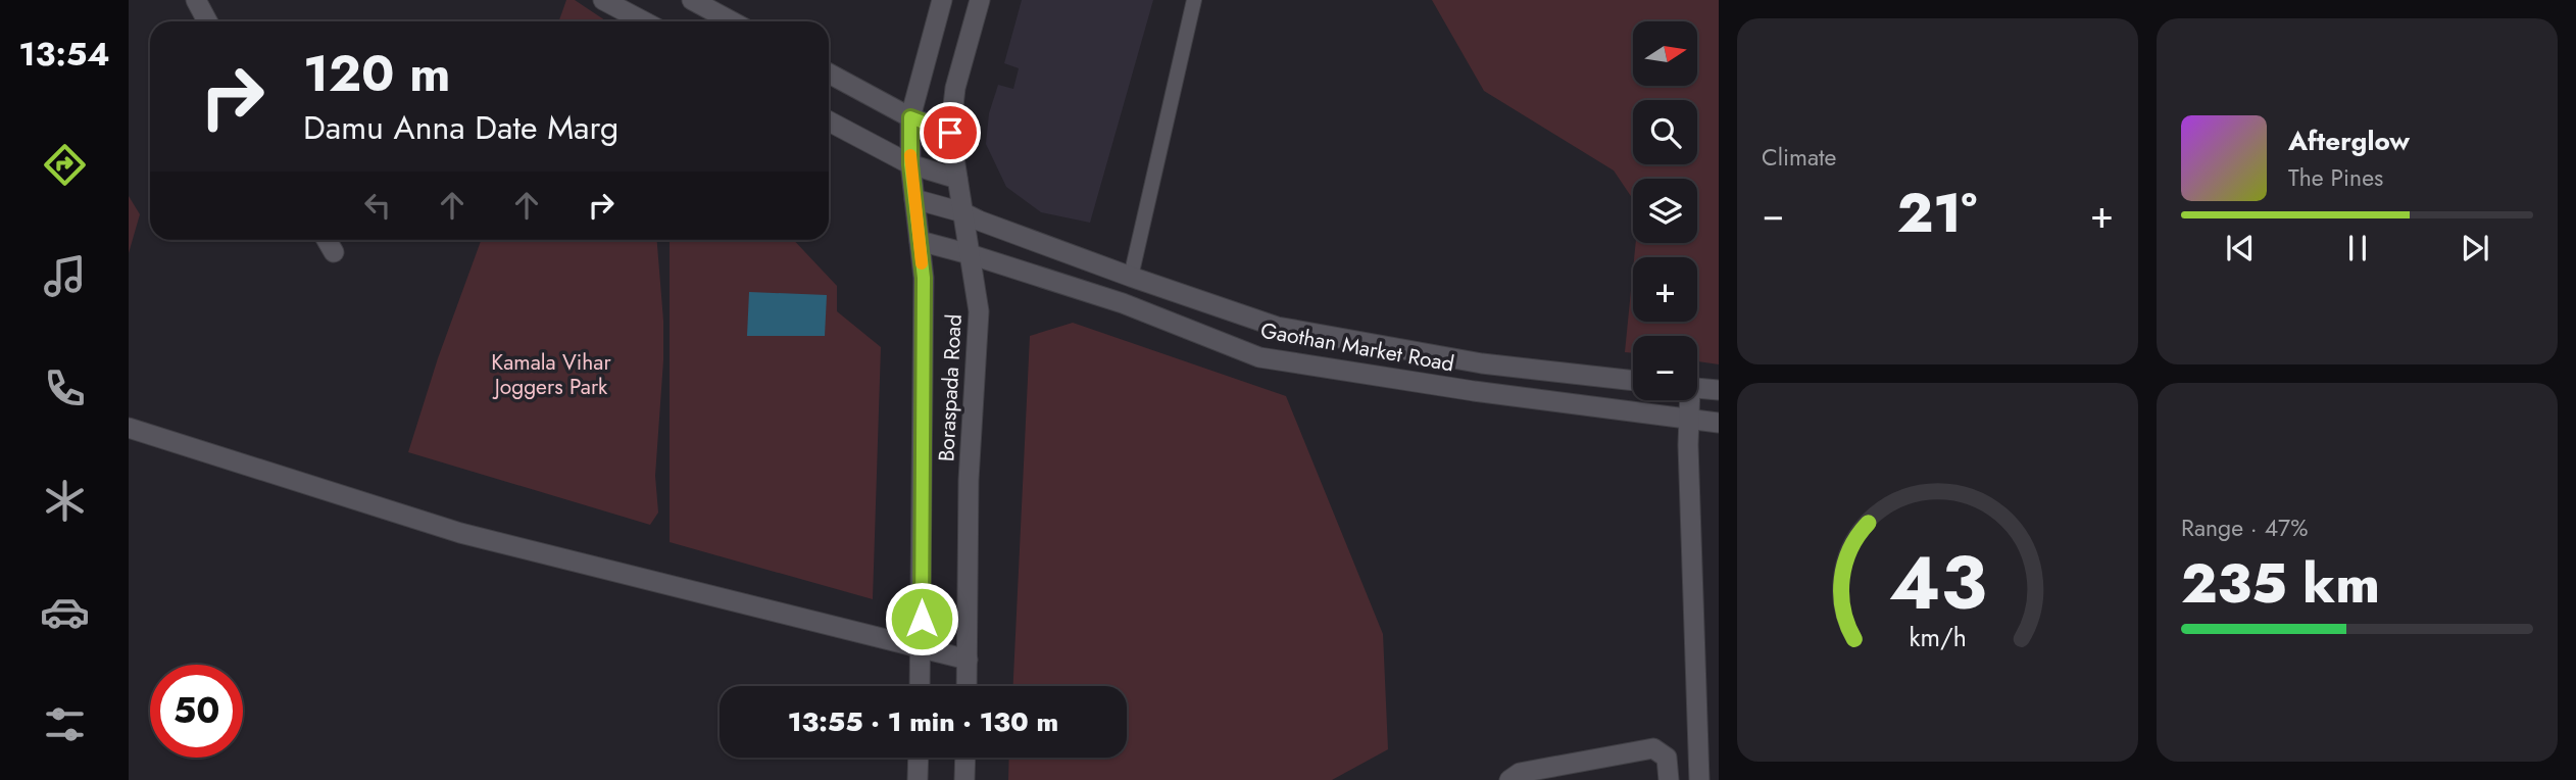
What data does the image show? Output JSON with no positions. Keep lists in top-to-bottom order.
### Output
{
  "streets": {
    "street": ["Gaothan Market Road", "Boraspada Road"]
  },
  "crossings": [
    ["Gaothan Market Road", "Boraspada Road"]
  ],
  "parks": ["Kamala Vihar Joggers Park"],
  "north": "right",
  "page": {
    "tabs": "13:54",
    "tile": [
      "Climate",
      ["Range · 47%", "235 km"]
    ],
    "map_buttons": ["+", "−"],
    "turn": ["120 m", "Damu Anna Date Marg"],
    "song": ["Afterglow", "The Pines"],
    "heat": ["−", "21°", "+"],
    "limit": "50",
    "trip": "13:55 · 1 min · 130 m",
    "gauge": ["43", "km/h"]
  }
}
